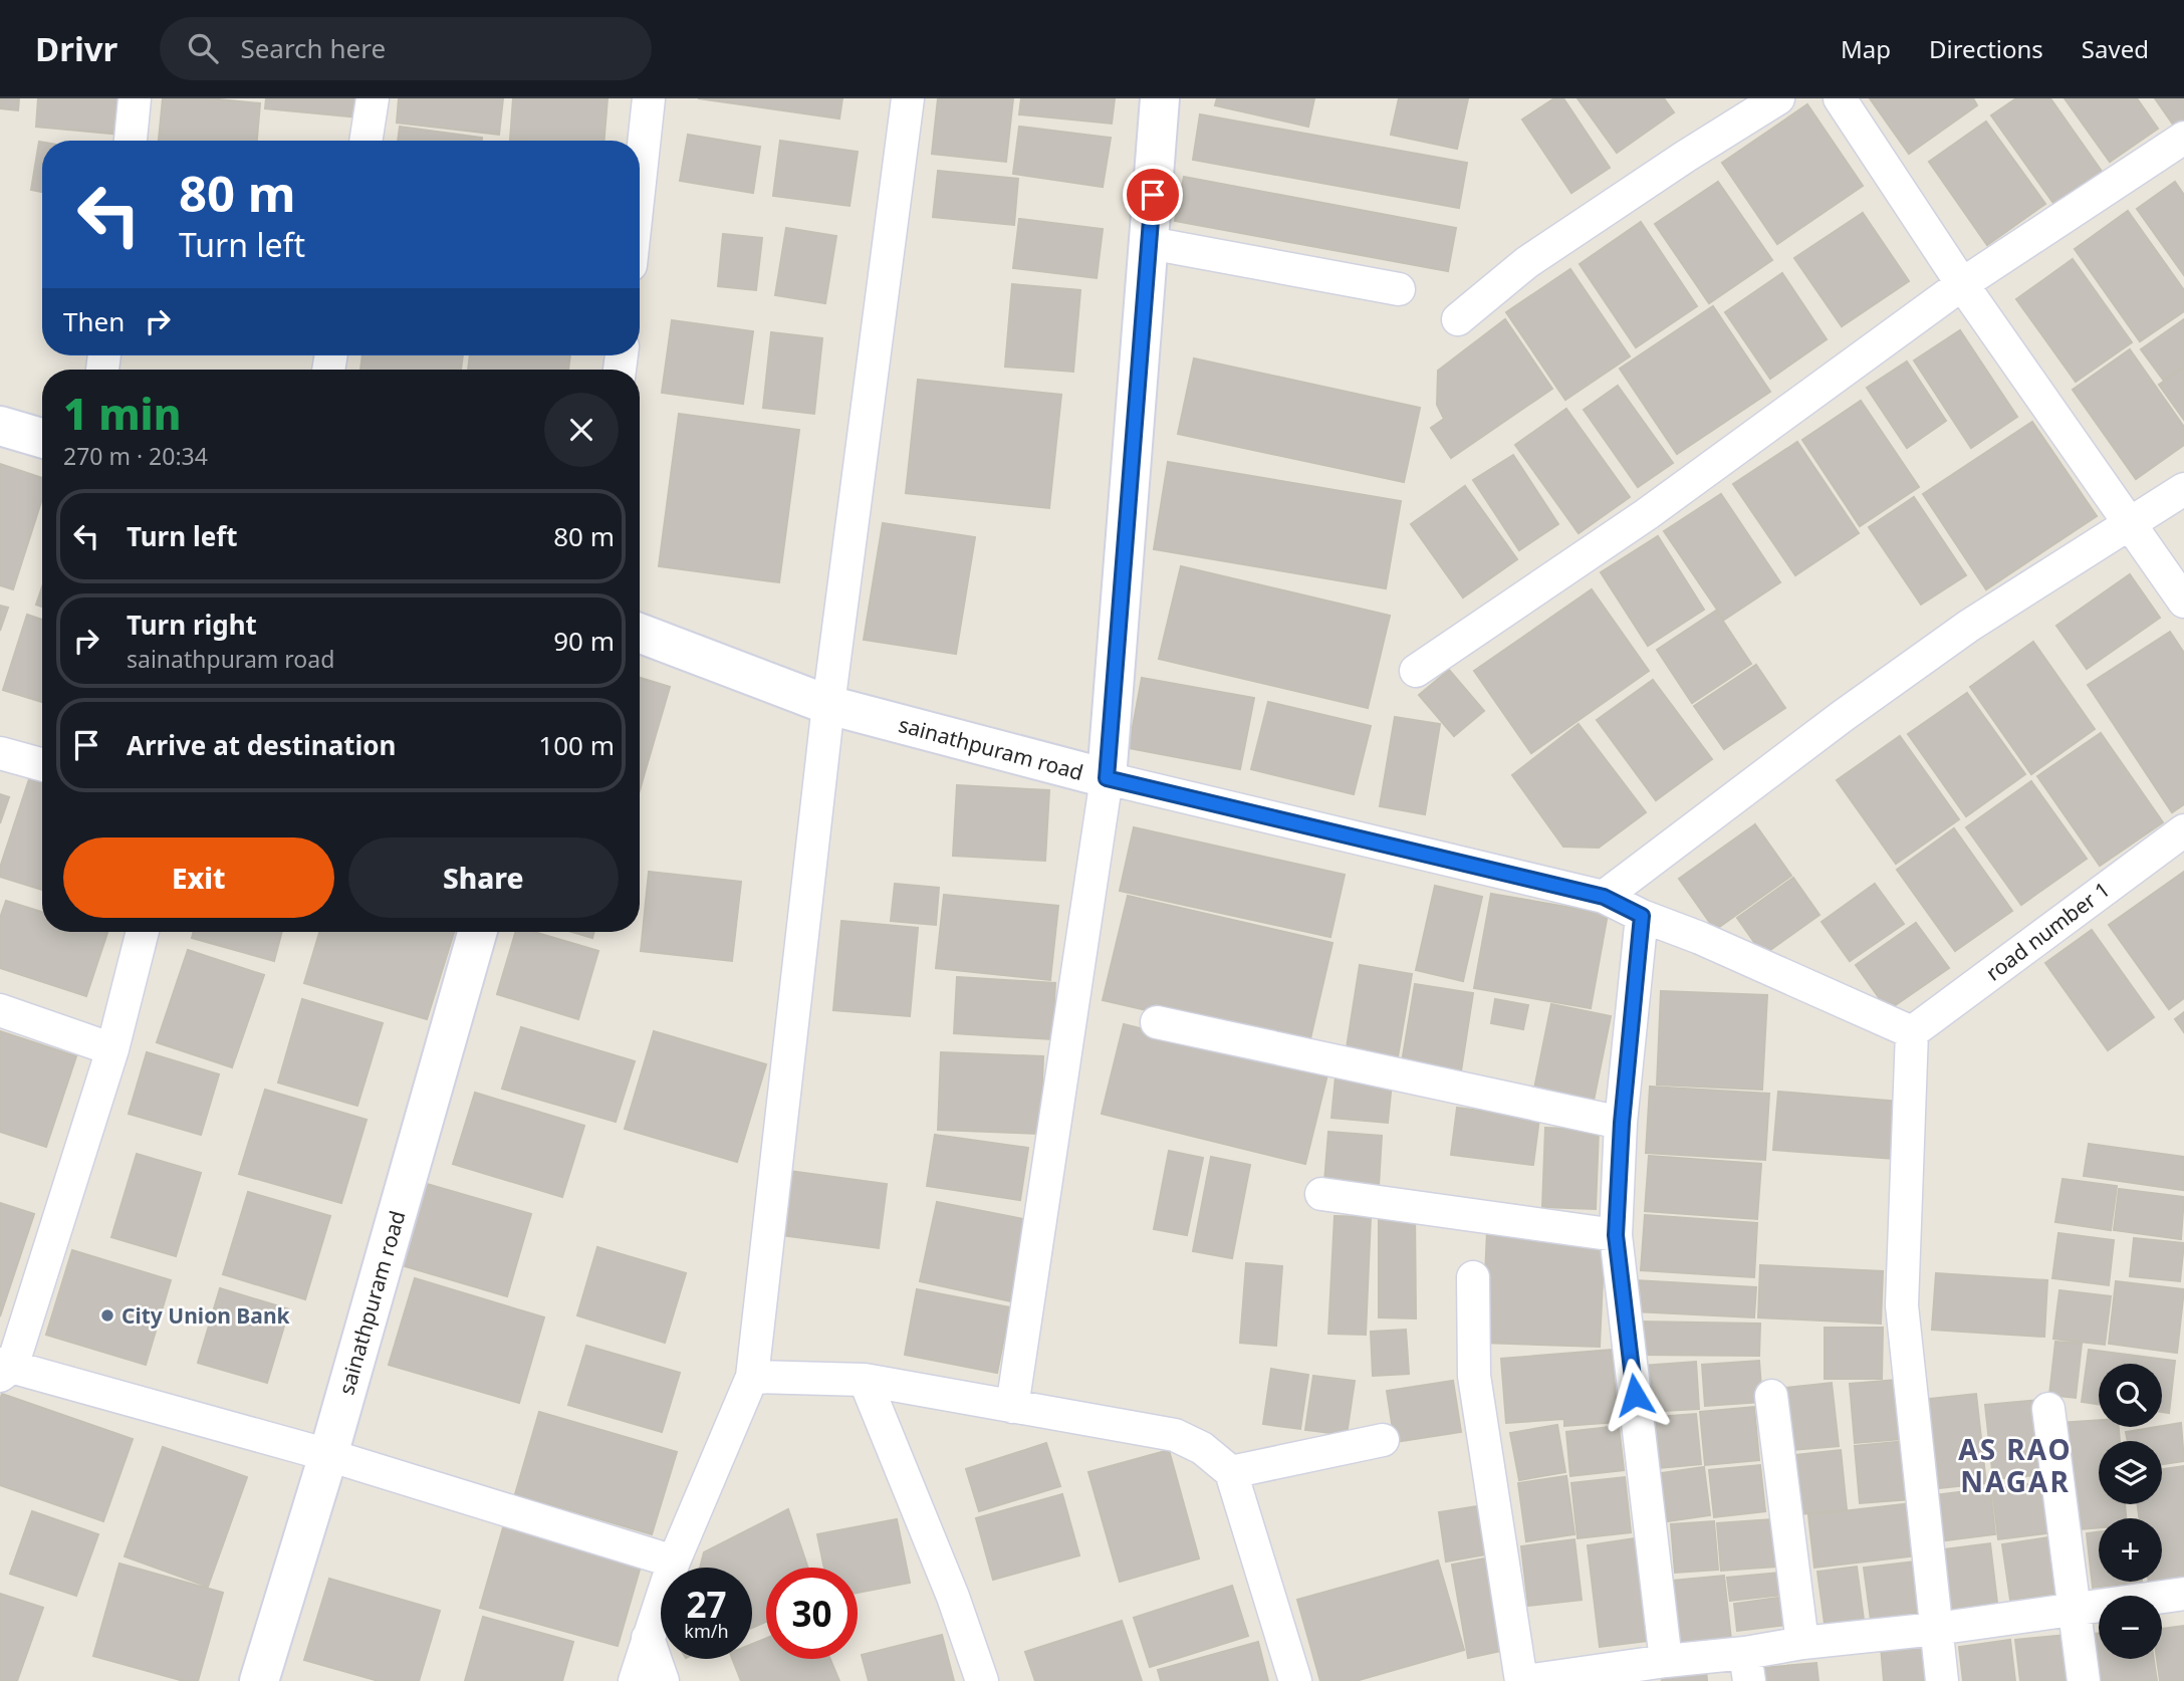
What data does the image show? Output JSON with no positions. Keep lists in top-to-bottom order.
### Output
{
  "streets": {
    "street": ["sainathpuram road", "road number 1"]
  },
  "districts": ["AS RAO NAGAR"],
  "places": ["City Union Bank"],
  "page": {
    "header": "Drivr",
    "search": "Search here",
    "nav": ["Map", "Directions", "Saved"],
    "turn": ["80 m", "Turn left"],
    "then": "Then",
    "heading": ["1 min", "270 m · 20:34"],
    "list": [
      {
        "name": "Turn left",
        "value": "80 m"
      },
      {
        "name": "Turn right",
        "note": "sainathpuram road",
        "value": "90 m"
      },
      {
        "name": "Arrive at destination",
        "value": "100 m"
      }
    ],
    "buttons": ["Exit", "Share"],
    "map_buttons": ["+", "−"],
    "speed": "27 km/h",
    "limit": "30"
  }
}
